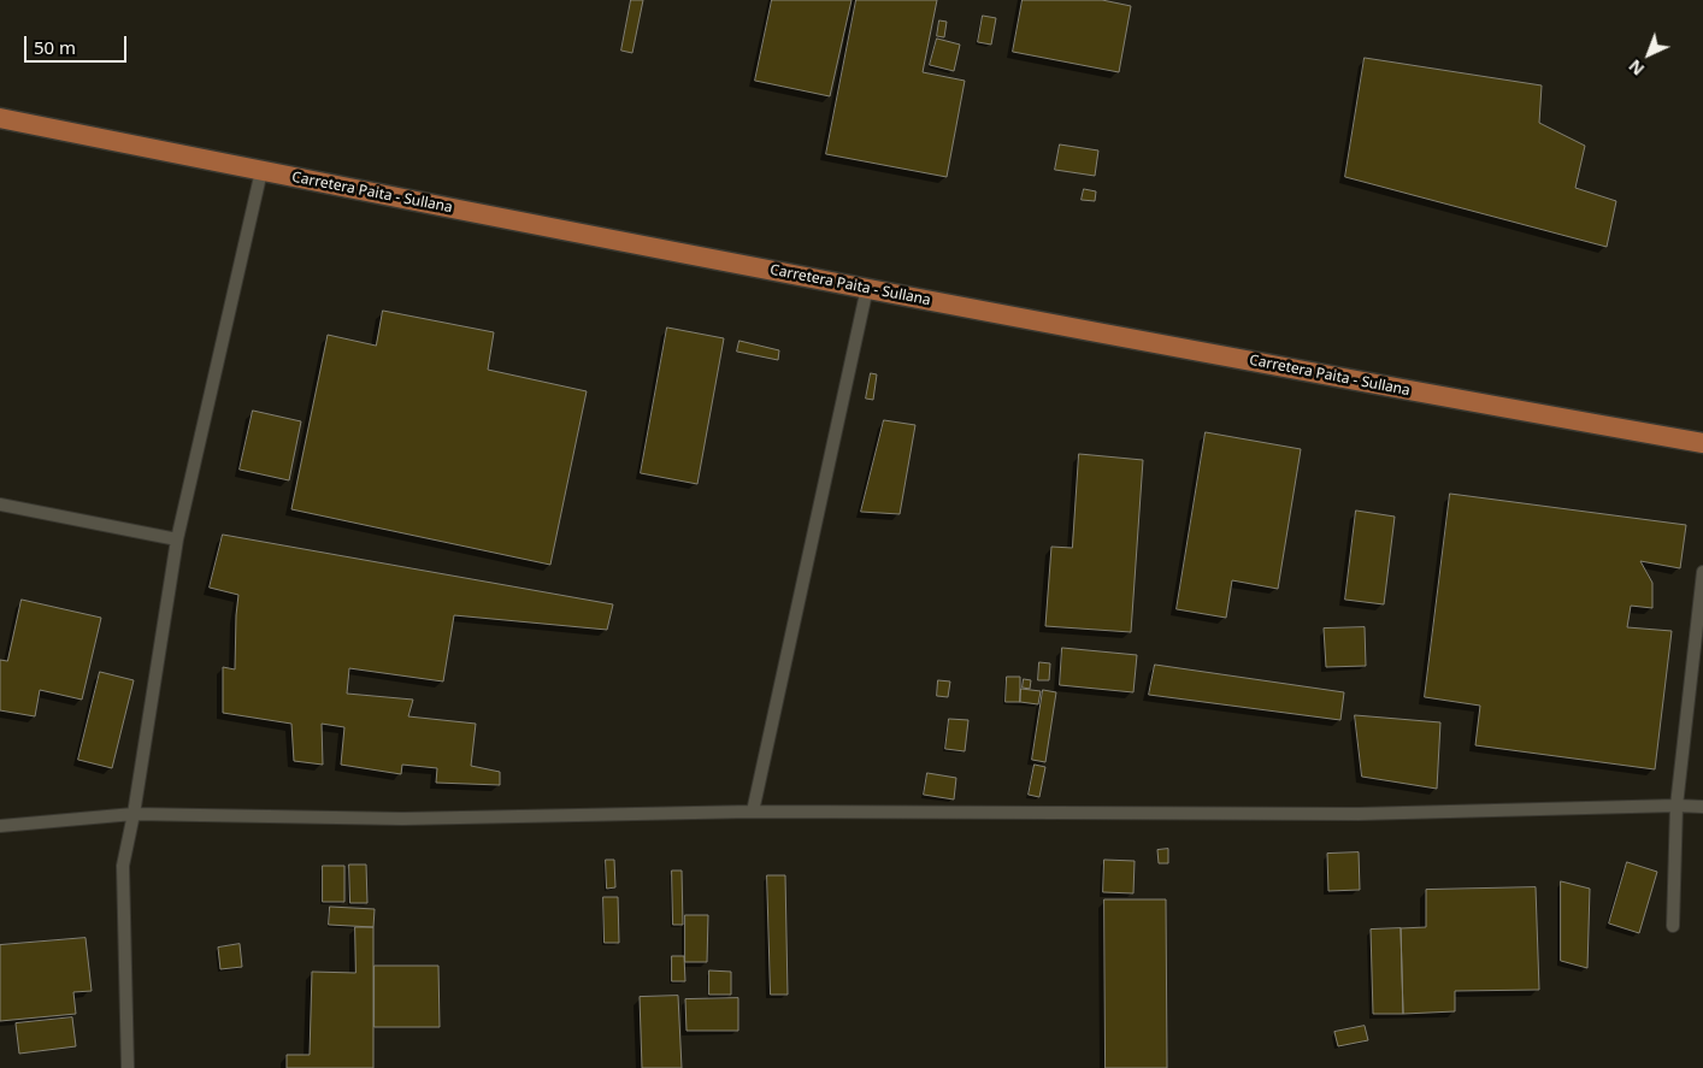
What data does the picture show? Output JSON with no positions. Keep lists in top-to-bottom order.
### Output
{
  "streets": {
    "main road": ["Carretera Paita - Sullana"]
  },
  "scale_bar": "50 m",
  "north": "bottom left"
}
